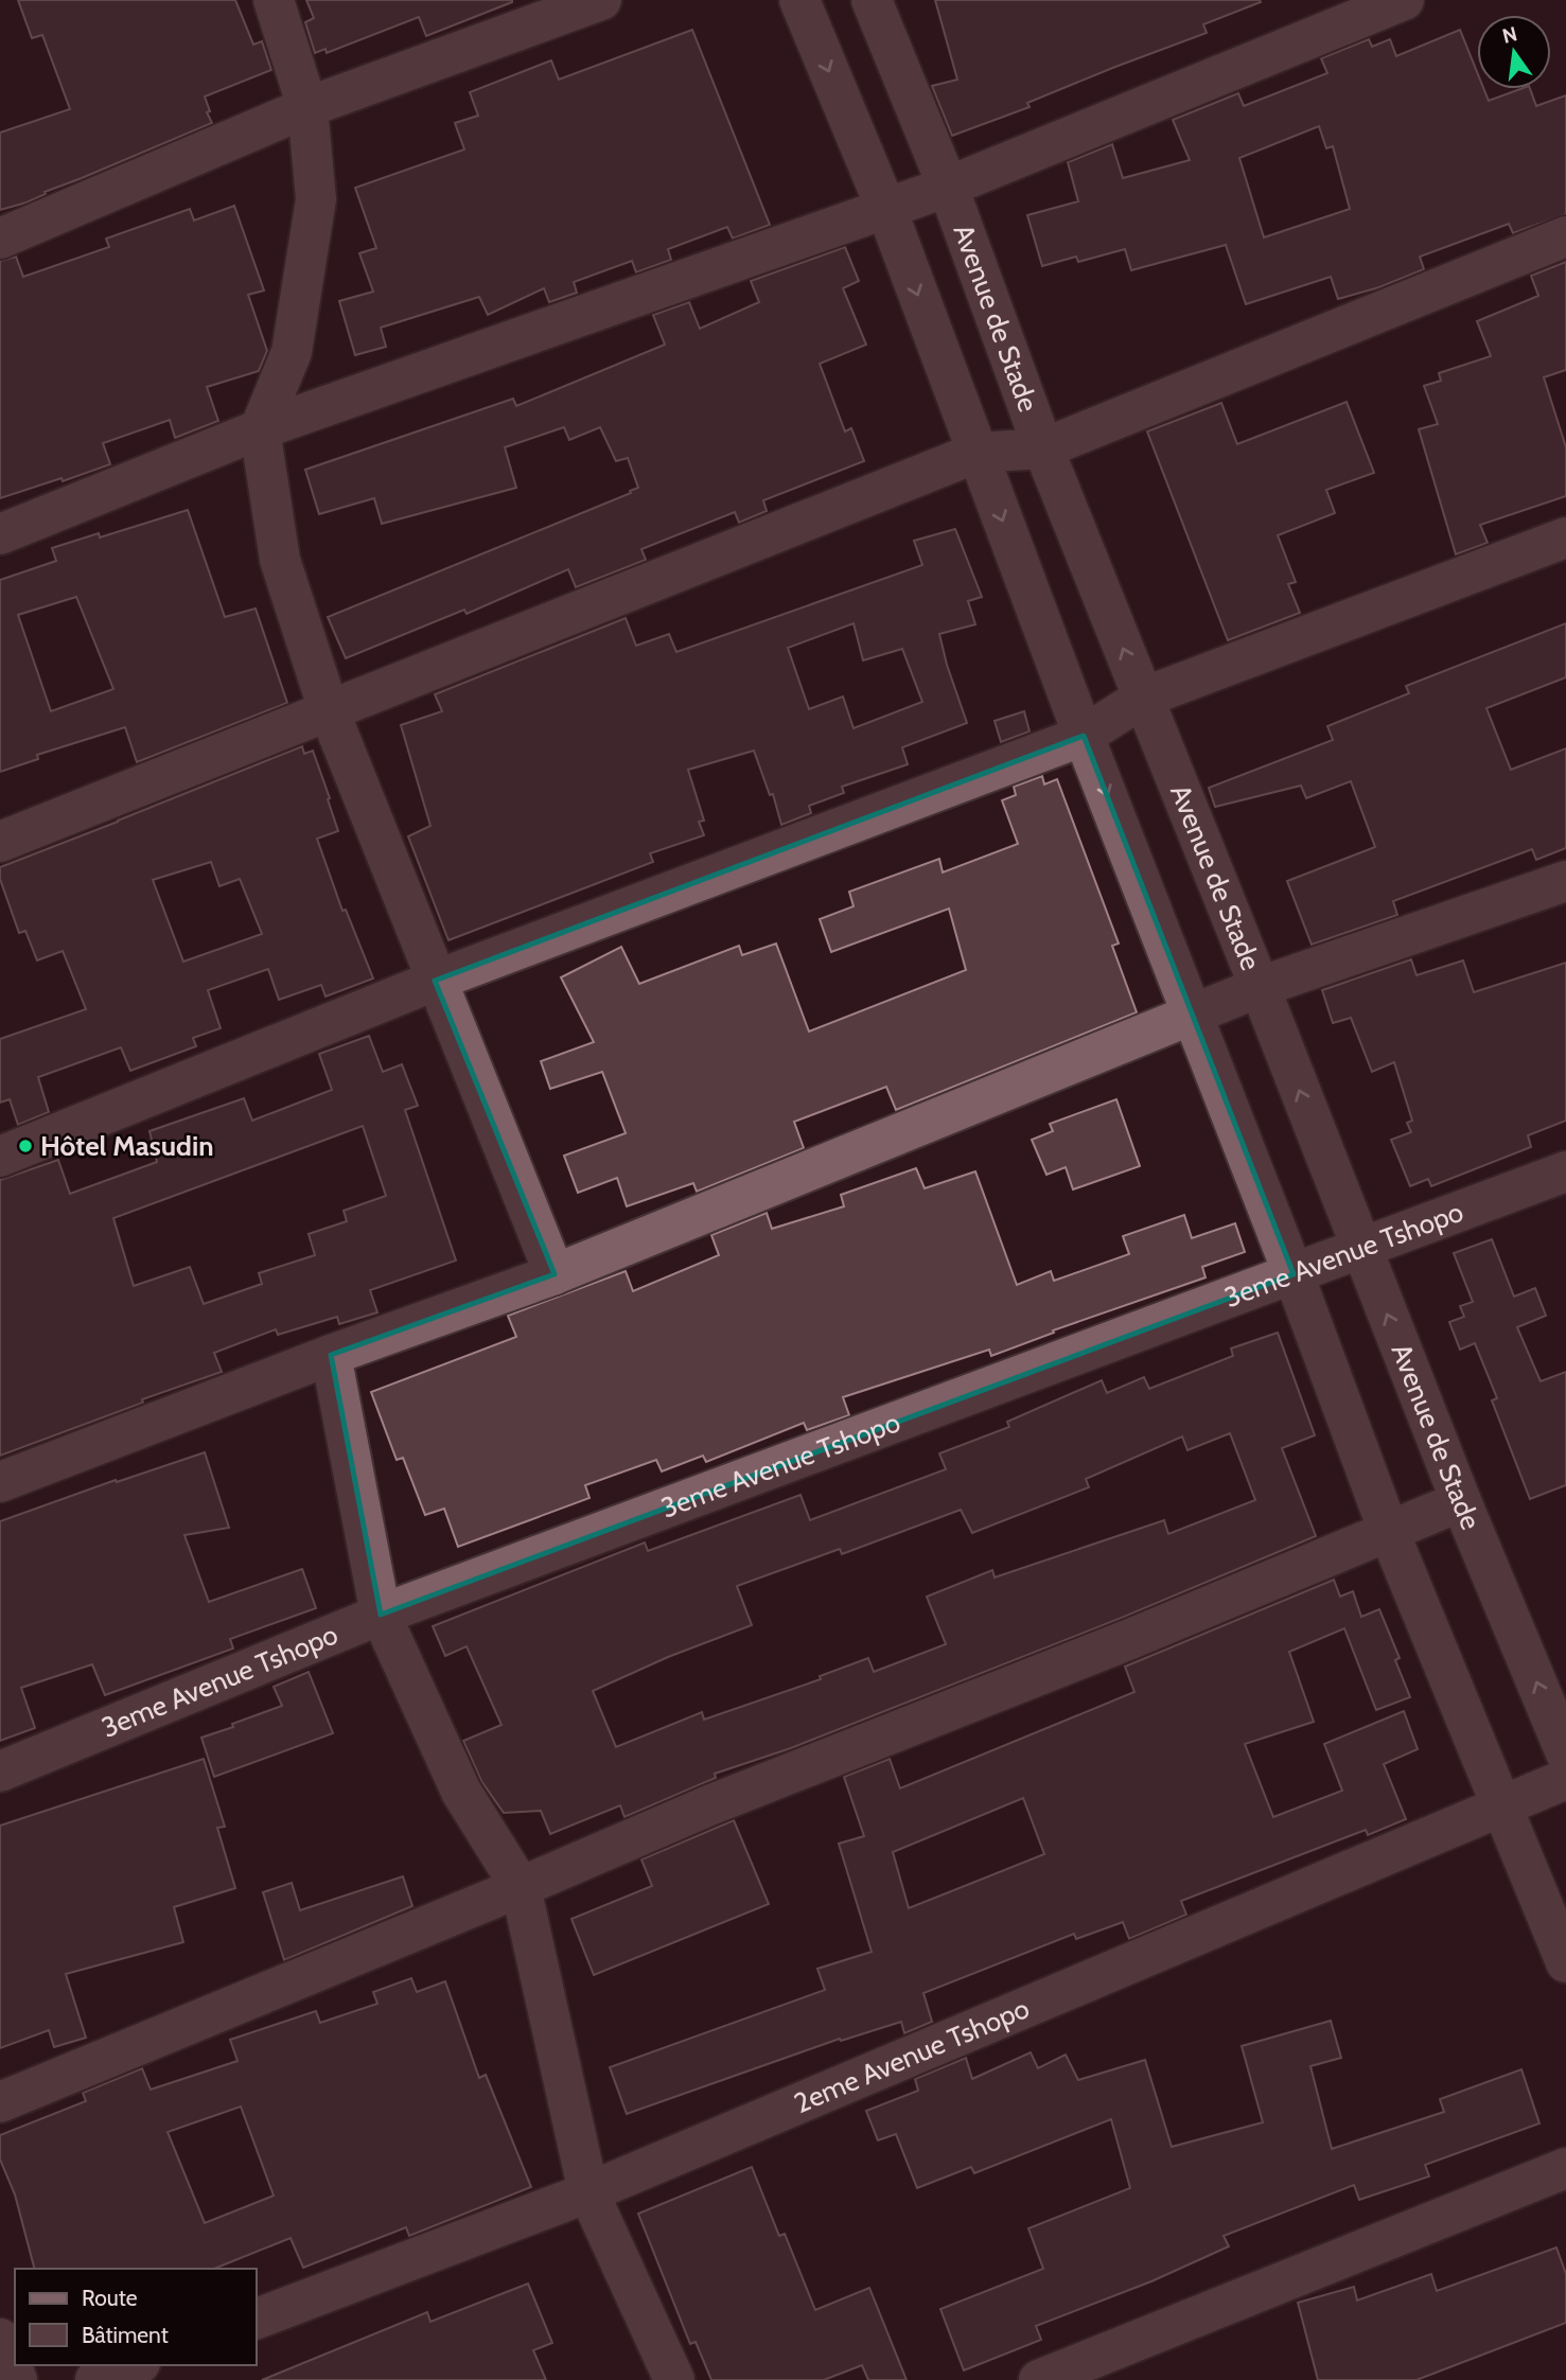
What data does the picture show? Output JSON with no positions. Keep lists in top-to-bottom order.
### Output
{
  "streets": {
    "street": ["Avenue de Stade", "3eme Avenue Tshopo", "2eme Avenue Tshopo"]
  },
  "crossings": [
    ["Avenue de Stade", "3eme Avenue Tshopo"]
  ],
  "places": ["Hôtel Masudin"],
  "legend": ["Route", "Bâtiment"],
  "north": "top"
}
